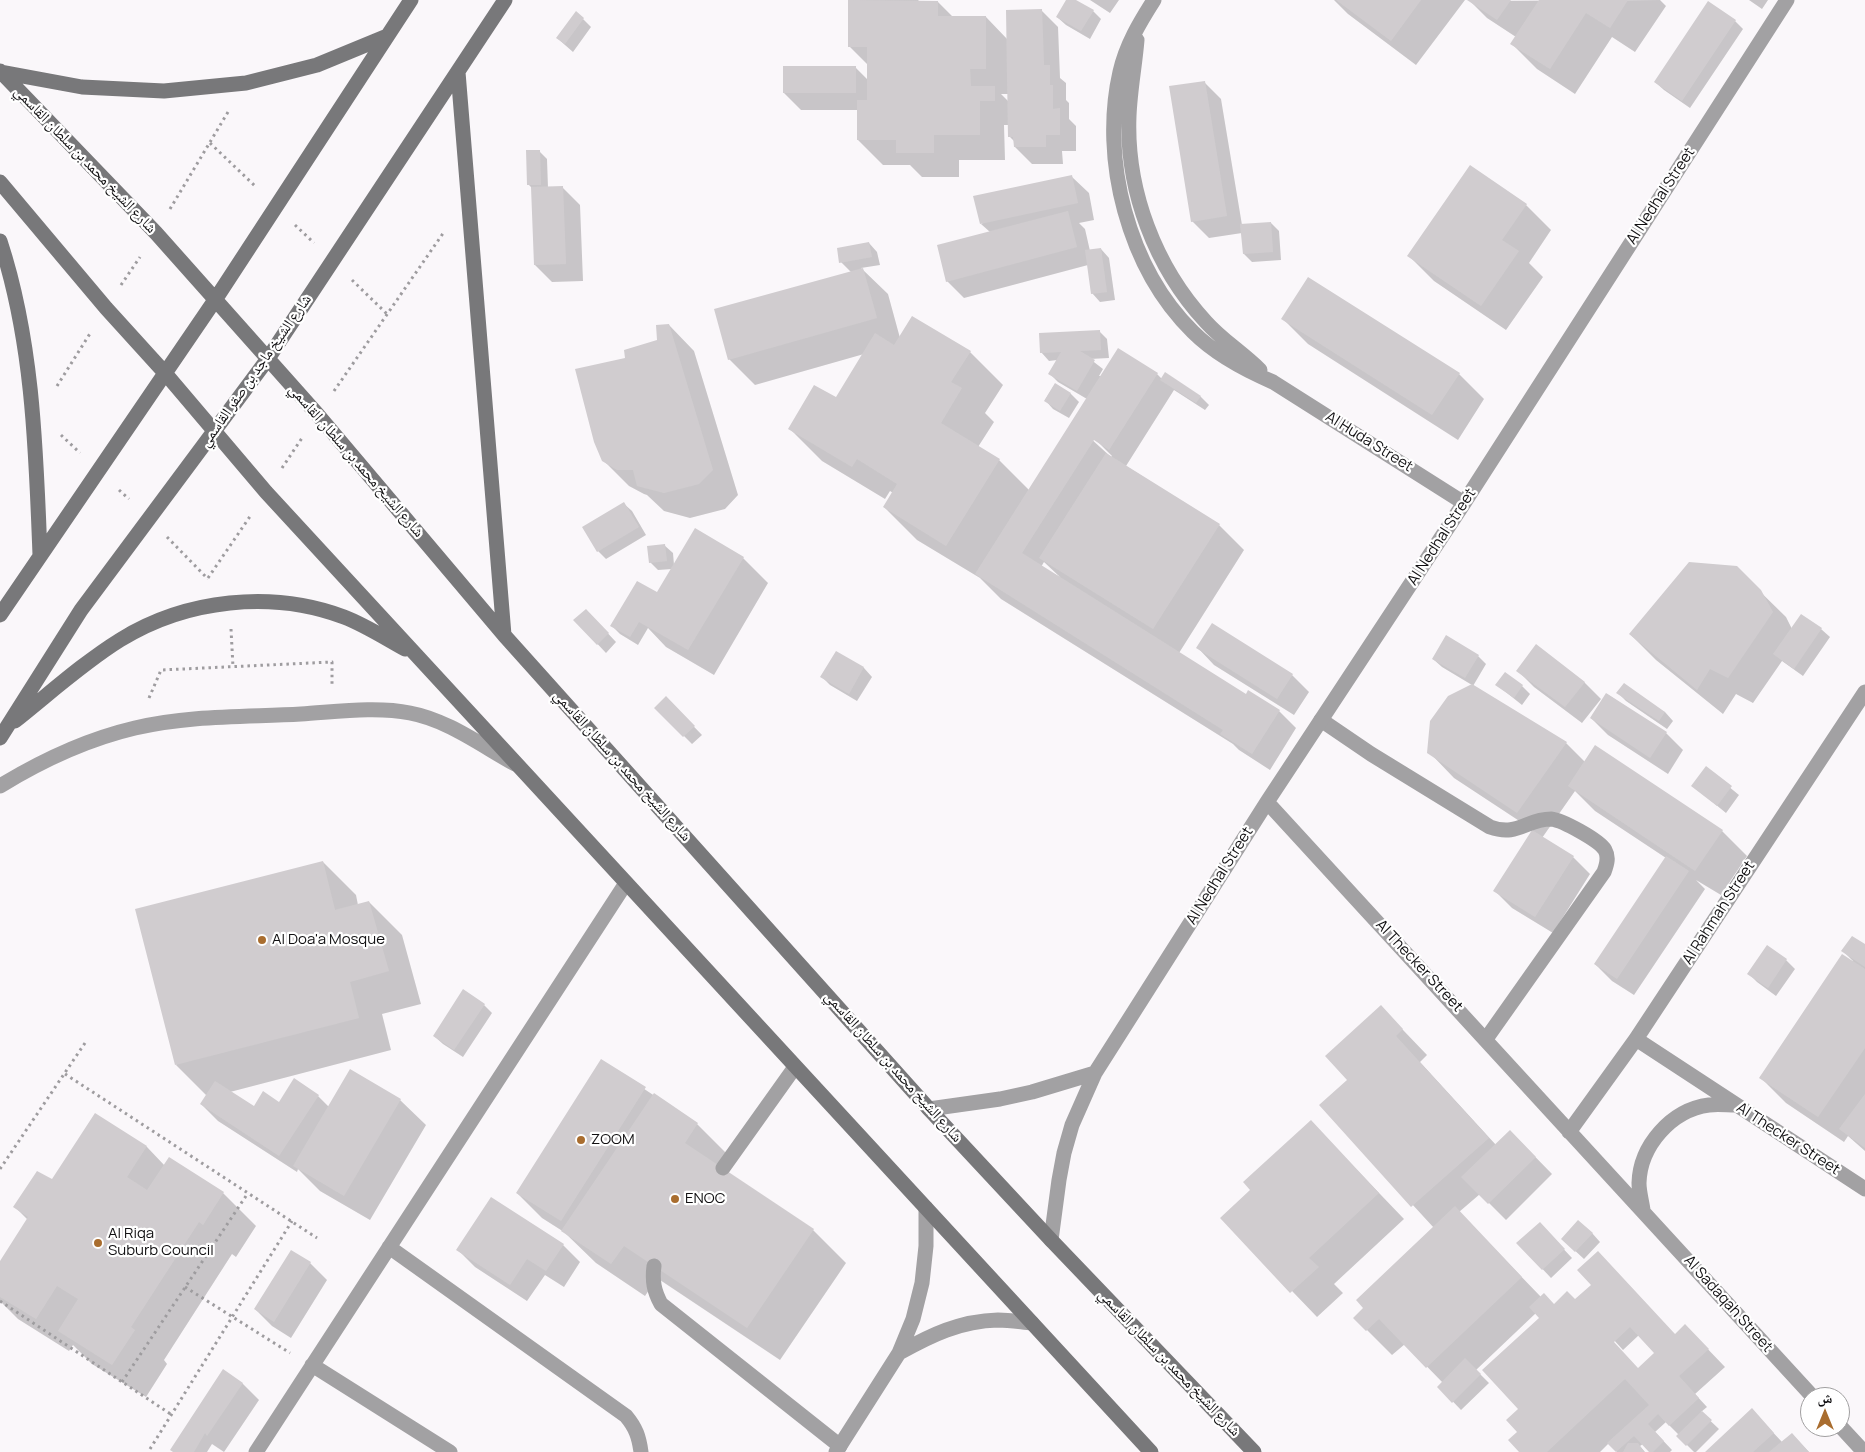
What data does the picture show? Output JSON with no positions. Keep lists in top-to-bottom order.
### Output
{
  "streets": {
    "main road": ["شارع الشيخ محمد بن سلطان القاسمي", "شارع الشيخ ماجد بن صقر القاسمي"],
    "street": [
      "Al Nedhal Street",
      "Al Huda Street",
      "Al Rahmah Street",
      "Al Thecker Street",
      "Al Sadaqah Street"
    ]
  },
  "crossings": [
    ["شارع الشيخ محمد بن سلطان القاسمي", "Al Nedhal Street"],
    ["شارع الشيخ محمد بن سلطان القاسمي", "شارع الشيخ ماجد بن صقر القاسمي"],
    ["Al Nedhal Street", "Al Huda Street"],
    ["Al Nedhal Street", "Al Thecker Street"],
    ["Al Rahmah Street", "Al Thecker Street"],
    ["Al Rahmah Street", "Al Sadaqah Street"],
    ["Al Thecker Street", "Al Sadaqah Street"]
  ],
  "places": [
    "Al Doa'a Mosque",
    "ZOOM",
    "ENOC",
    "Al Riqa Suburb Council"
  ],
  "north": "top"
}
